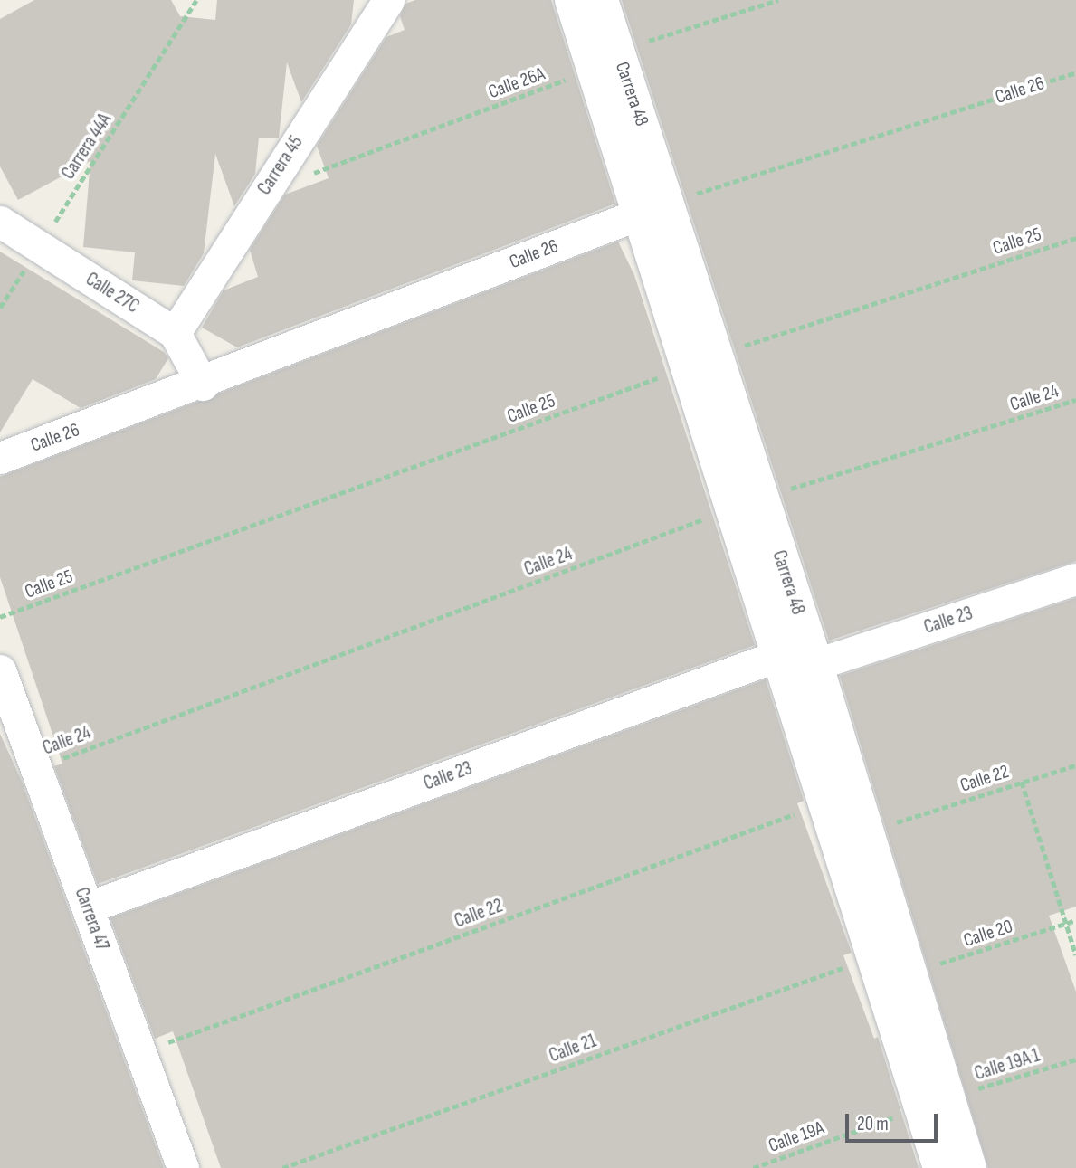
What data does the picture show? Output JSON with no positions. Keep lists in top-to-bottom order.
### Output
{
  "streets": {
    "street": [
      "Calle 26",
      "Carrera 48",
      "Carrera 45",
      "Calle 27C",
      "Calle 23",
      "Carrera 47"
    ],
    "path": [
      "Calle 26A",
      "Carrera 44A",
      "Calle 25",
      "Calle 24",
      "Calle 22",
      "Calle 20",
      "Calle 21",
      "Calle 19A 1",
      "Calle 19A"
    ]
  },
  "crossings": [
    ["Calle 26A", "Carrera 48"],
    ["Calle 26", "Carrera 48"],
    ["Calle 26", "Calle 27C"],
    ["Carrera 48", "Calle 25"],
    ["Carrera 48", "Calle 24"],
    ["Carrera 48", "Calle 23"],
    ["Carrera 48", "Calle 22"],
    ["Carrera 48", "Calle 20"],
    ["Carrera 48", "Calle 21"],
    ["Carrera 48", "Calle 19A 1"],
    ["Carrera 48", "Calle 19A"],
    ["Carrera 44A", "Calle 27C"],
    ["Carrera 45", "Calle 27C"],
    ["Calle 24", "Carrera 47"],
    ["Calle 23", "Carrera 47"],
    ["Calle 22", "Carrera 47"],
    ["Calle 19A 1", "Calle 19A"]
  ],
  "scale_bar": "20 m"
}
